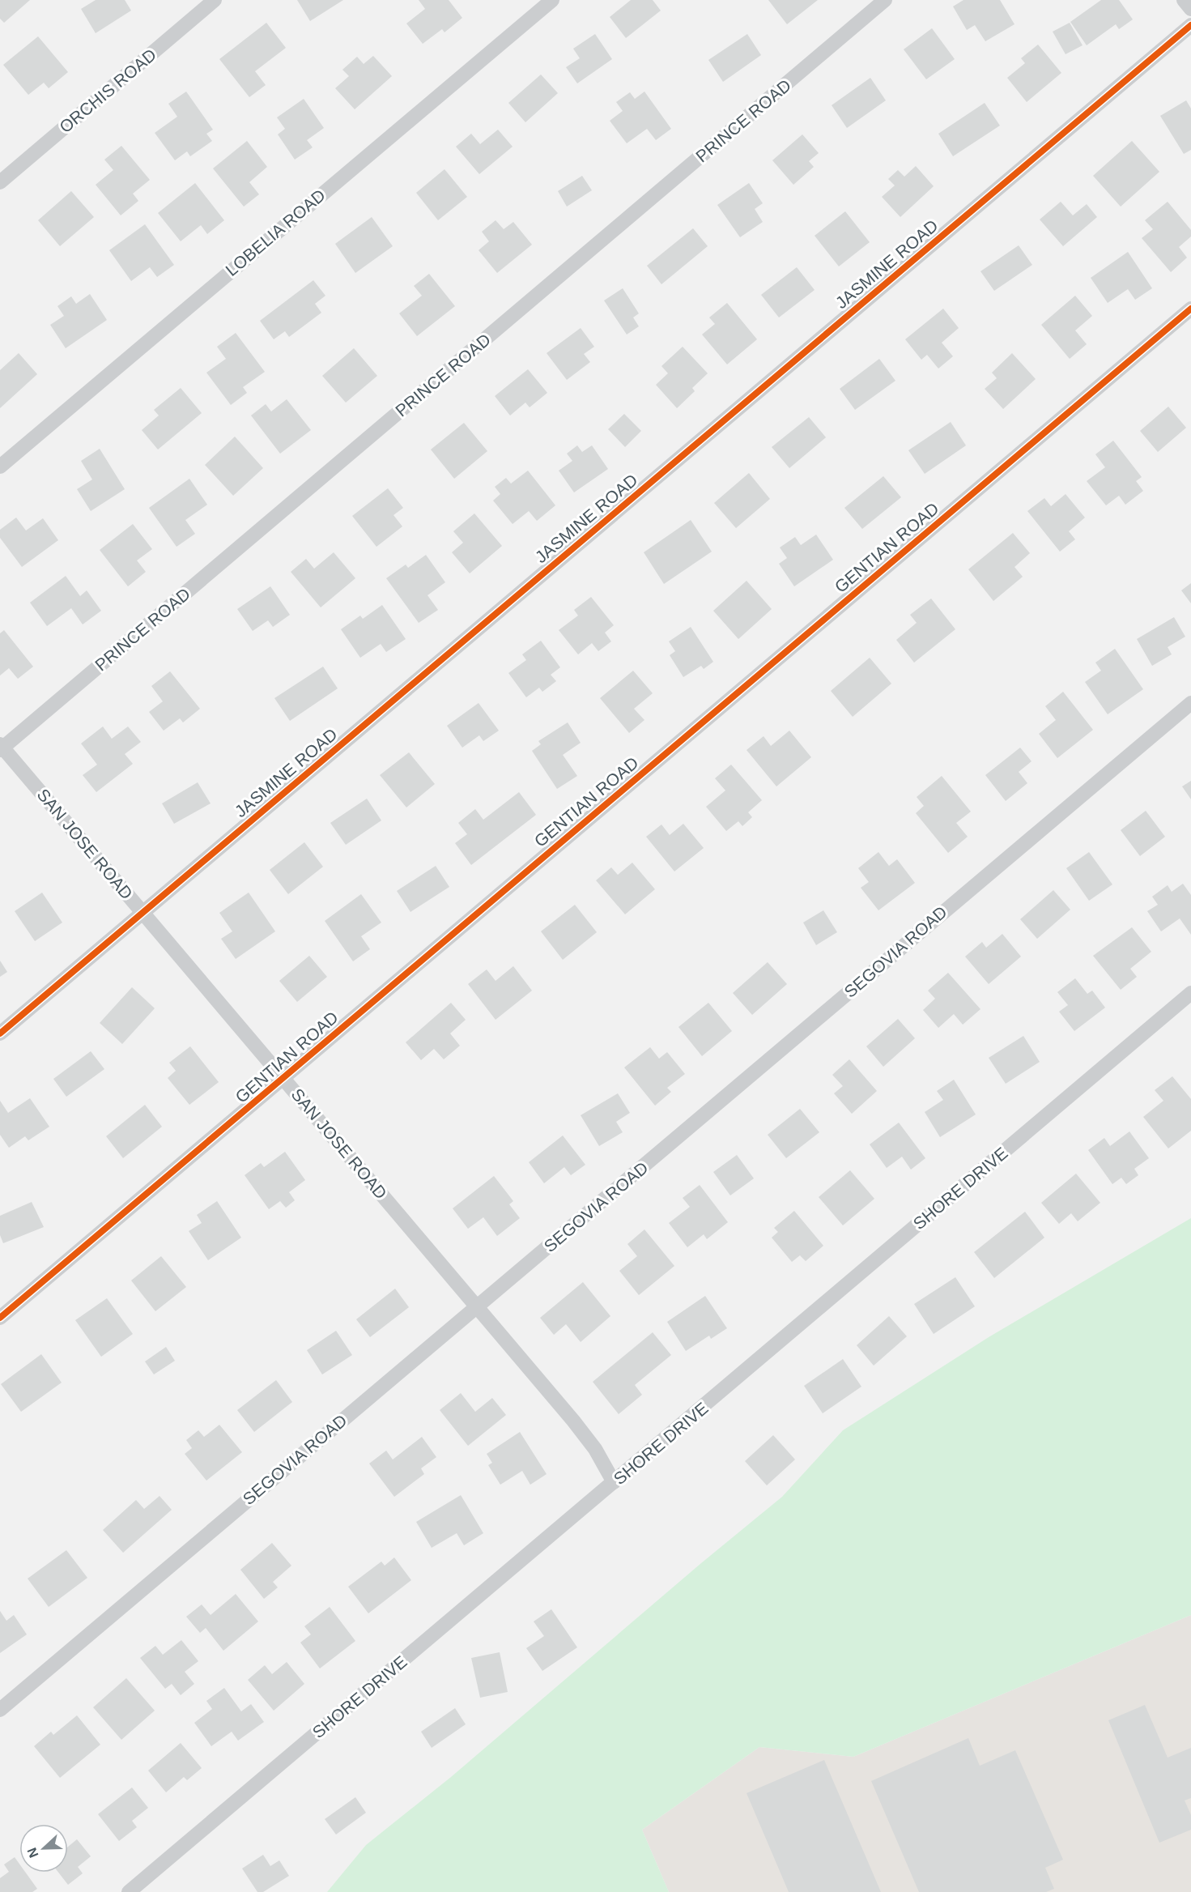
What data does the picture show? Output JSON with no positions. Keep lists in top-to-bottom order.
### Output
{
  "streets": {
    "street": [
      "ORCHIS ROAD",
      "PRINCE ROAD",
      "LOBELIA ROAD",
      "JASMINE ROAD",
      "GENTIAN ROAD",
      "SAN JOSE ROAD",
      "SEGOVIA ROAD",
      "SHORE DRIVE"
    ]
  },
  "crossings": [
    ["PRINCE ROAD", "SAN JOSE ROAD"],
    ["JASMINE ROAD", "SAN JOSE ROAD"],
    ["GENTIAN ROAD", "SAN JOSE ROAD"],
    ["SAN JOSE ROAD", "SEGOVIA ROAD"],
    ["SAN JOSE ROAD", "SHORE DRIVE"]
  ],
  "north": "left"
}
